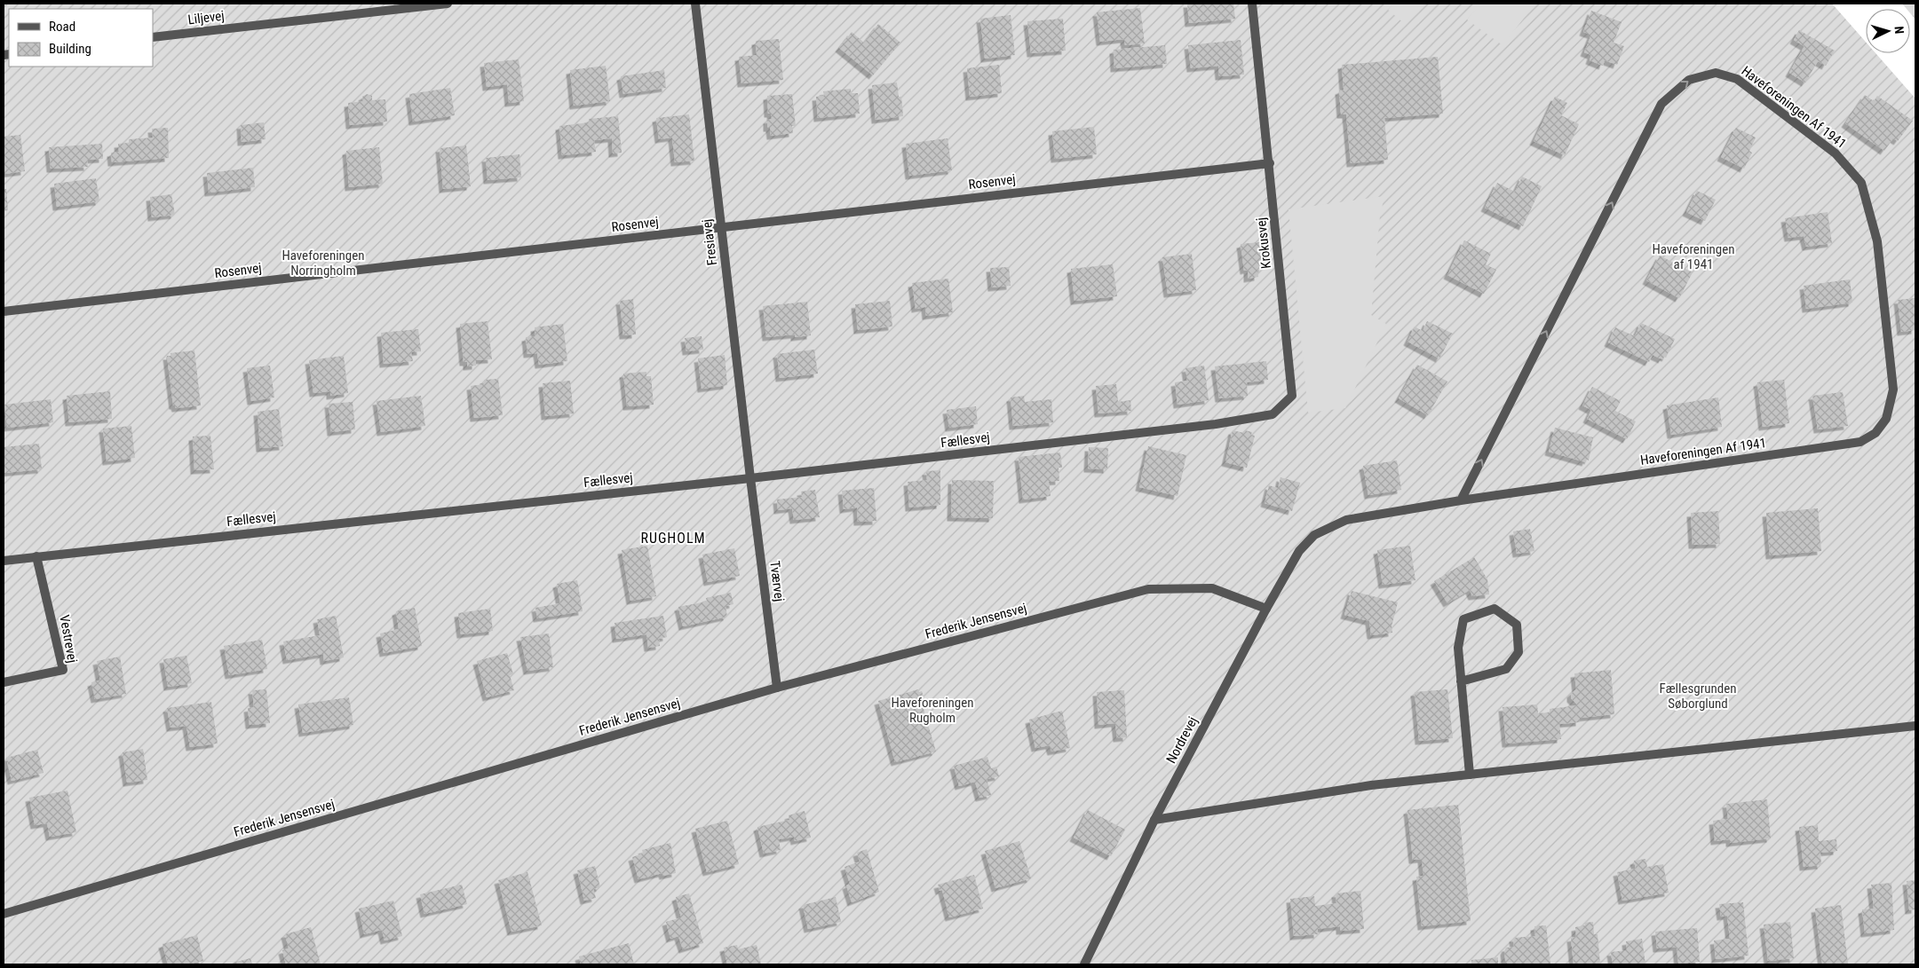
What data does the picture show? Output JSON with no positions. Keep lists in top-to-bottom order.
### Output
{
  "streets": {
    "street": [
      "Liljevej",
      "Haveforeningen Af 1941",
      "Rosenvej",
      "Fresiavej",
      "Krokusvej",
      "Fællesvej",
      "Tværvej",
      "Frederik Jensensvej",
      "Vestrevej",
      "Nordrevej"
    ]
  },
  "crossings": [
    ["Haveforeningen Af 1941", "Nordrevej"],
    ["Rosenvej", "Fresiavej"],
    ["Rosenvej", "Krokusvej"],
    ["Fresiavej", "Fællesvej"],
    ["Fresiavej", "Tværvej"],
    ["Krokusvej", "Fællesvej"],
    ["Fællesvej", "Tværvej"],
    ["Fællesvej", "Vestrevej"],
    ["Tværvej", "Frederik Jensensvej"],
    ["Frederik Jensensvej", "Nordrevej"]
  ],
  "districts": ["RUGHOLM"],
  "parks": [
    "Haveforeningen af 1941",
    "Haveforeningen Norringholm",
    "Fællesgrunden Søborglund",
    "Haveforeningen Rugholm"
  ],
  "legend": ["Road", "Building"],
  "north": "right"
}
